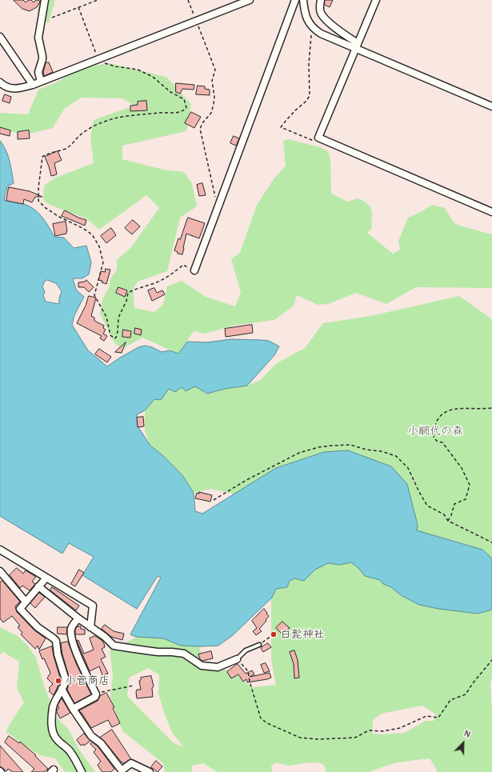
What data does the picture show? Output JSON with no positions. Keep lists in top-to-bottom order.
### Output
{
  "parks": ["小網代の森"],
  "places": ["白髭神社", "小菅商店"],
  "north": "top right"
}
